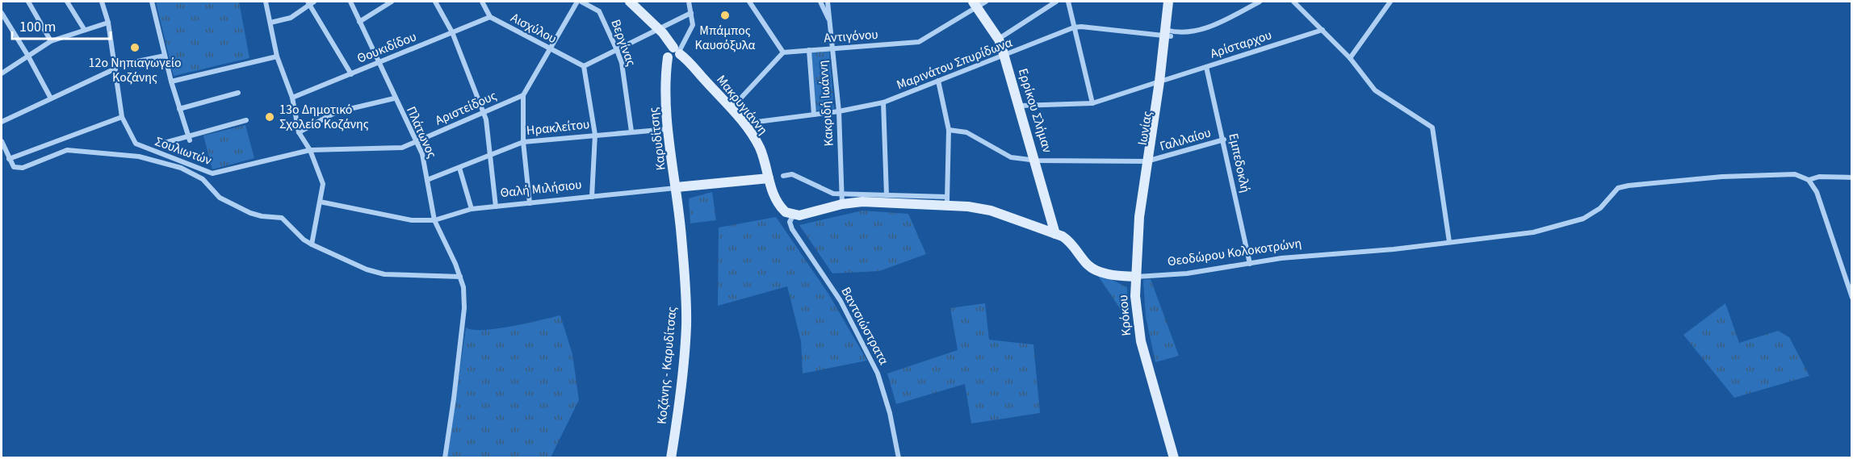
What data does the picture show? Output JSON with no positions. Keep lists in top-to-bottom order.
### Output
{
  "streets": {
    "street": [
      "Αισχύλου",
      "Αντιγόνου",
      "Βεργίνας",
      "Αρίσταρχου",
      "Θουκιδίδου",
      "Μαρινάτου Σπυρίδωνα",
      "Κακριδή Ιωάννη",
      "Μακρυγιάννη",
      "Αριστείδους",
      "Ερρίκου Σλήμαν",
      "Ηρακλείτου",
      "Ιωνίας",
      "Πλάτωνος",
      "Καρυδίτσης",
      "Γαλιλαίου",
      "Σουλιωτών",
      "Εμπεδοκλή",
      "Θαλή Μιλήσιου",
      "Θεοδώρου Κολοκοτρώνη",
      "Κρόκου",
      "Βαντσιώστρατα",
      "Κοζάνης - Καρυδίτσας"
    ]
  },
  "crossings": [
    ["Αισχύλου", "Θουκιδίδου"],
    ["Αντιγόνου", "Κακριδή Ιωάννη"],
    ["Αντιγόνου", "Ερρίκου Σλήμαν"],
    ["Βεργίνας", "Ηρακλείτου"],
    ["Αρίσταρχου", "Ερρίκου Σλήμαν"],
    ["Αρίσταρχου", "Ιωνίας"],
    ["Αρίσταρχου", "Εμπεδοκλή"],
    ["Θουκιδίδου", "Πλάτωνος"],
    ["Μαρινάτου Σπυρίδωνα", "Κακριδή Ιωάννη"],
    ["Μαρινάτου Σπυρίδωνα", "Μακρυγιάννη"],
    ["Μαρινάτου Σπυρίδωνα", "Ερρίκου Σλήμαν"],
    ["Μαρινάτου Σπυρίδωνα", "Ιωνίας"],
    ["Κακριδή Ιωάννη", "Θεοδώρου Κολοκοτρώνη"],
    ["Μακρυγιάννη", "Καρυδίτσης"],
    ["Μακρυγιάννη", "Θαλή Μιλήσιου"],
    ["Αριστείδους", "Πλάτωνος"],
    ["Αριστείδους", "Σουλιωτών"],
    ["Ερρίκου Σλήμαν", "Γαλιλαίου"],
    ["Ερρίκου Σλήμαν", "Θεοδώρου Κολοκοτρώνη"],
    ["Ηρακλείτου", "Πλάτωνος"],
    ["Ηρακλείτου", "Καρυδίτσης"],
    ["Ιωνίας", "Γαλιλαίου"],
    ["Ιωνίας", "Θεοδώρου Κολοκοτρώνη"],
    ["Ιωνίας", "Κρόκου"],
    ["Πλάτωνος", "Θαλή Μιλήσιου"],
    ["Καρυδίτσης", "Θαλή Μιλήσιου"],
    ["Καρυδίτσης", "Κοζάνης - Καρυδίτσας"],
    ["Γαλιλαίου", "Εμπεδοκλή"],
    ["Εμπεδοκλή", "Θεοδώρου Κολοκοτρώνη"],
    ["Θαλή Μιλήσιου", "Κοζάνης - Καρυδίτσας"],
    ["Θεοδώρου Κολοκοτρώνη", "Κρόκου"],
    ["Θεοδώρου Κολοκοτρώνη", "Βαντσιώστρατα"]
  ],
  "places": ["Μπάμπος Καυσόξυλα", "12ο Νηπιαγωγείο Κοζάνης", "13ο Δημοτικό Σχολείο Κοζάνης"],
  "scale_bar": "100 m"
}
